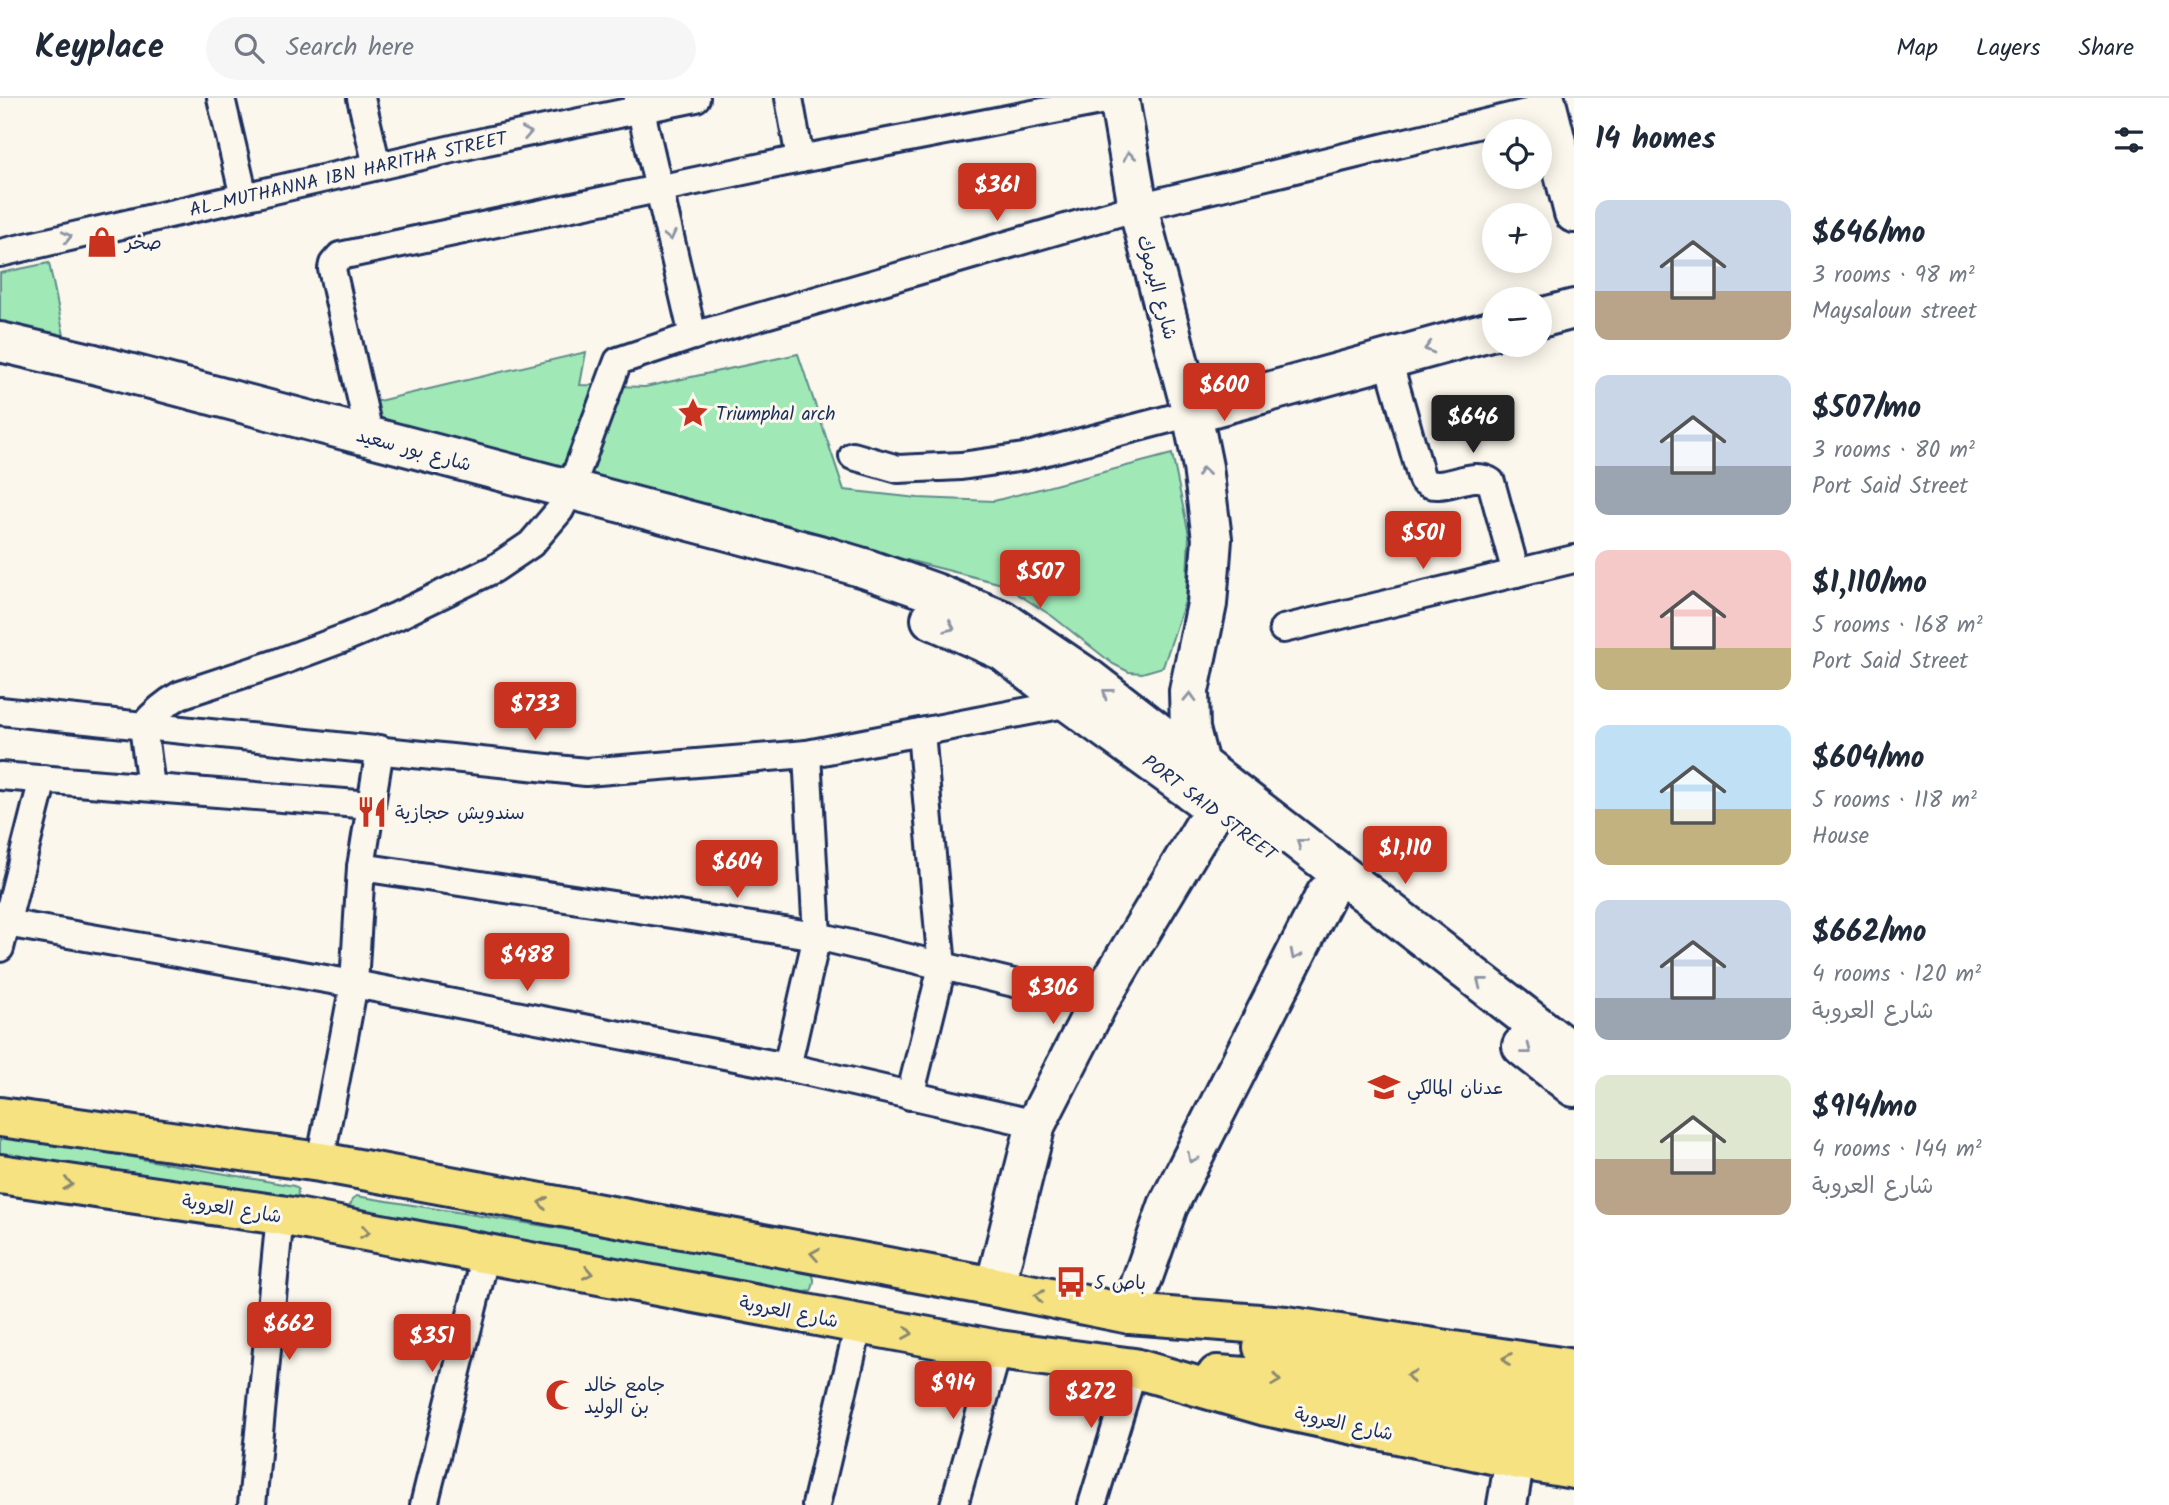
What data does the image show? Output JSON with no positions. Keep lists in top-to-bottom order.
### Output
{
  "streets": {
    "main road": [
      "شارع اليرموك",
      "شارع بور سعيد",
      "PORT SAID STREET",
      "شارع العروبة"
    ],
    "street": ["AL_MUTHANNA IBN HARITHA STREET"]
  },
  "crossings": [
    ["شارع بور سعيد", "PORT SAID STREET"]
  ],
  "one_way": ["AL_MUTHANNA IBN HARITHA STREET", "شارع اليرموك"],
  "places": {
    "shop": ["صخر"],
    "place": ["Triumphal arch"],
    "restaurant": ["سندويش حجازية"],
    "school or university": ["عدنان المالكي"],
    "bus stop": ["باص 5"],
    "mosque": ["جامع خالد بن الوليد"]
  },
  "page": {
    "header": "Keyplace",
    "search": "Search here",
    "nav": ["Map", "Layers", "Share"],
    "heading": "14 homes",
    "map_buttons": ["+", "−"],
    "price": [
      "$361",
      "$600",
      "$646",
      "$501",
      "$507",
      "$733",
      "$1,110",
      "$604",
      "$488",
      "$306",
      "$662",
      "$351",
      "$914",
      "$272"
    ],
    "list": [
      {
        "name": "$646/mo",
        "note": "3 rooms · 98 m² · Maysaloun street"
      },
      {
        "name": "$507/mo",
        "note": "3 rooms · 80 m² · Port Said Street"
      },
      {
        "name": "$1,110/mo",
        "note": "5 rooms · 168 m² · Port Said Street"
      },
      {
        "name": "$604/mo",
        "note": "5 rooms · 118 m² · House"
      },
      {
        "name": "$662/mo",
        "note": "4 rooms · 120 m² · شارع العروبة"
      },
      {
        "name": "$914/mo",
        "note": "4 rooms · 144 m² · شارع العروبة"
      }
    ]
  }
}
